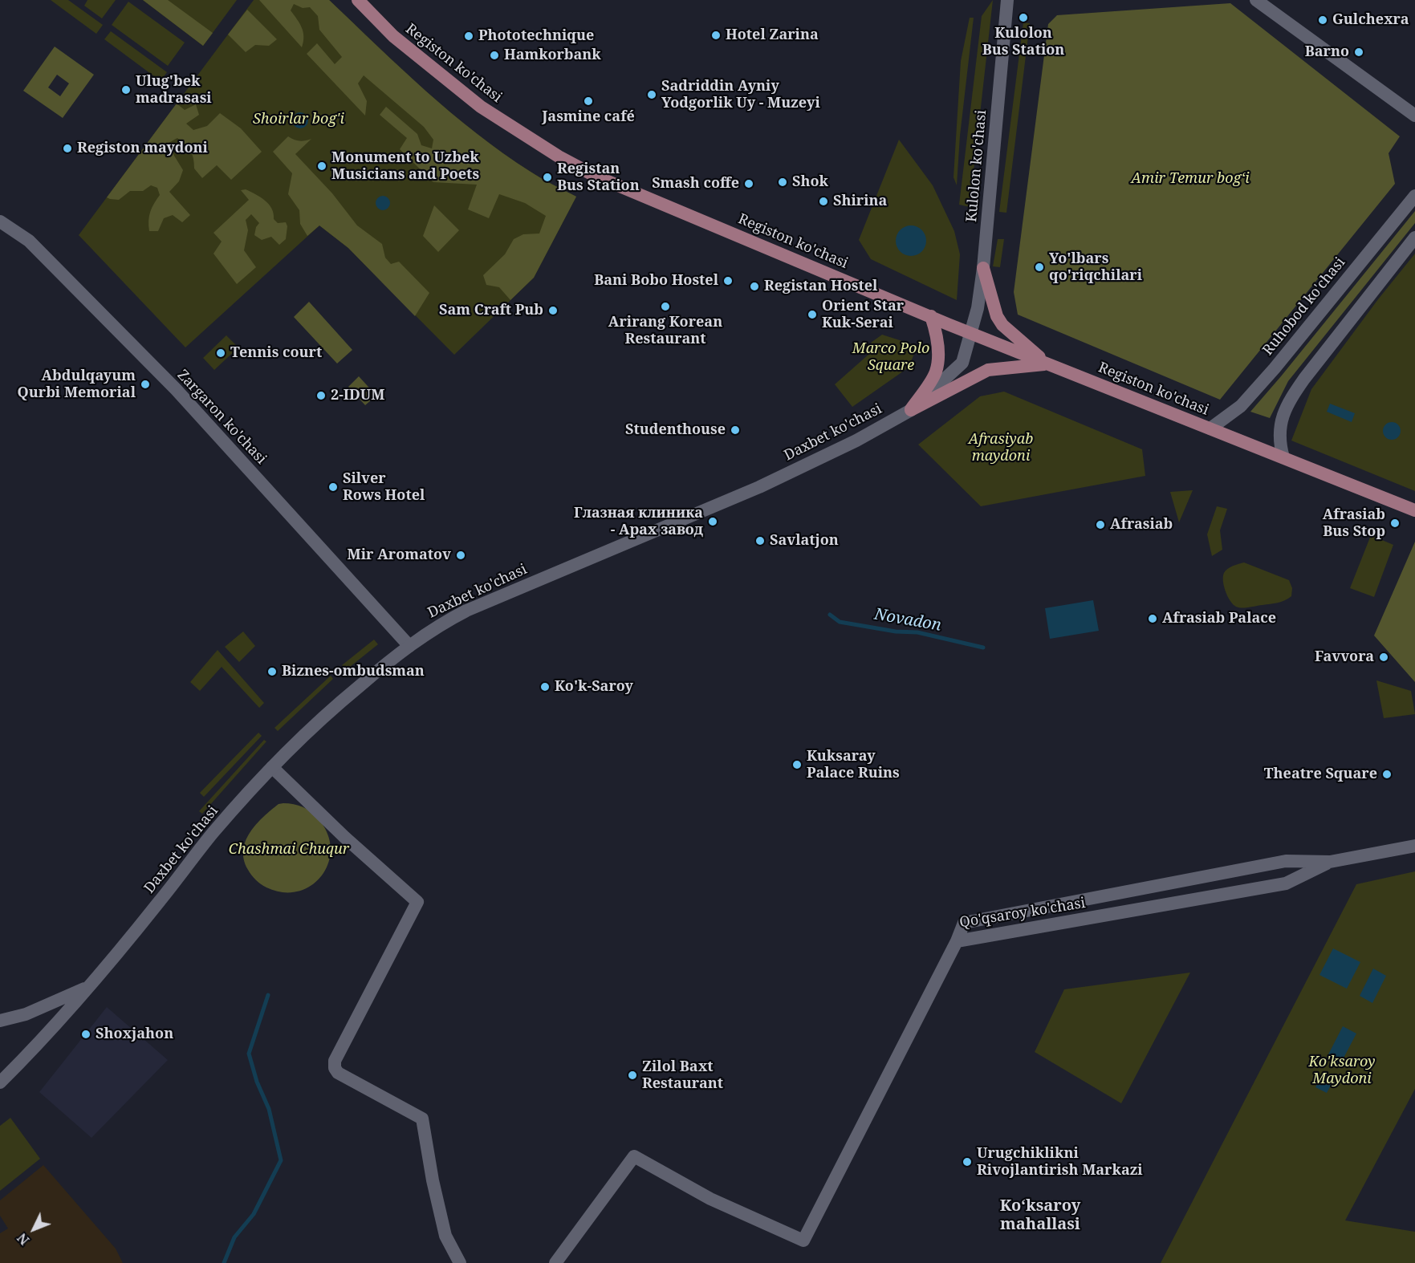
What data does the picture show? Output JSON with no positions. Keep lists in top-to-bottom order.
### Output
{
  "streets": {
    "main road": ["Registon ko'chasi"],
    "street": [
      "Kulolon ko'chasi",
      "Ruhobod ko'chasi",
      "Zargaron ko'chasi",
      "Daxbet ko'chasi",
      "Qo'qsaroy ko'chasi"
    ]
  },
  "crossings": [
    ["Registon ko'chasi", "Kulolon ko'chasi"],
    ["Registon ko'chasi", "Ruhobod ko'chasi"],
    ["Registon ko'chasi", "Daxbet ko'chasi"],
    ["Kulolon ko'chasi", "Daxbet ko'chasi"],
    ["Zargaron ko'chasi", "Daxbet ko'chasi"]
  ],
  "districts": ["Ko‘ksaroy mahallasi"],
  "water": ["Novadon"],
  "parks": [
    "Shoirlar bog'i",
    "Amir Temur bog‘i",
    "Marco Polo Square",
    "Afrasiyab maydoni",
    "Chashmai Chuqur",
    "Ko'ksaroy Maydoni"
  ],
  "places": [
    "Kulolon Bus Station",
    "Gulchexra",
    "Hotel Zarina",
    "Phototechnique",
    "Barno",
    "Hamkorbank",
    "Ulug'bek mаdrаsasi",
    "Sadriddin Ayniy Yodgorlik Uy - Muzeyi",
    "Jasmine café",
    "Registon maydoni",
    "Monument to Uzbek Musicians and Poets",
    "Registan Bus Station",
    "Shok",
    "Smash coffe",
    "Shirina",
    "Yo'lbars qo'riqchilari",
    "Bani Bobo Hostel",
    "Registan Hostel",
    "Arirang Korean Restaurant",
    "Sam Craft Pub",
    "Orient Star Kuk-Serai",
    "Tennis court",
    "Abdulqayum Qurbi Memorial",
    "2-IDUM",
    "Studenthouse",
    "Silver Rows Hotel",
    "Глазная клиника - Арах завод",
    "Afrasiab Bus Stop",
    "Afrasiab",
    "Savlatjon",
    "Mir Aromatov",
    "Afrasiab Palace",
    "Favvora",
    "Biznes-ombudsman",
    "Ko'k-Saroy",
    "Kuksaray Palace Ruins",
    "Theatre Square",
    "Shoxjahon",
    "Zilol Baxt Restaurant",
    "Urugchiklikni Rivojlantirish Markazi"
  ],
  "north": "bottom left"
}
